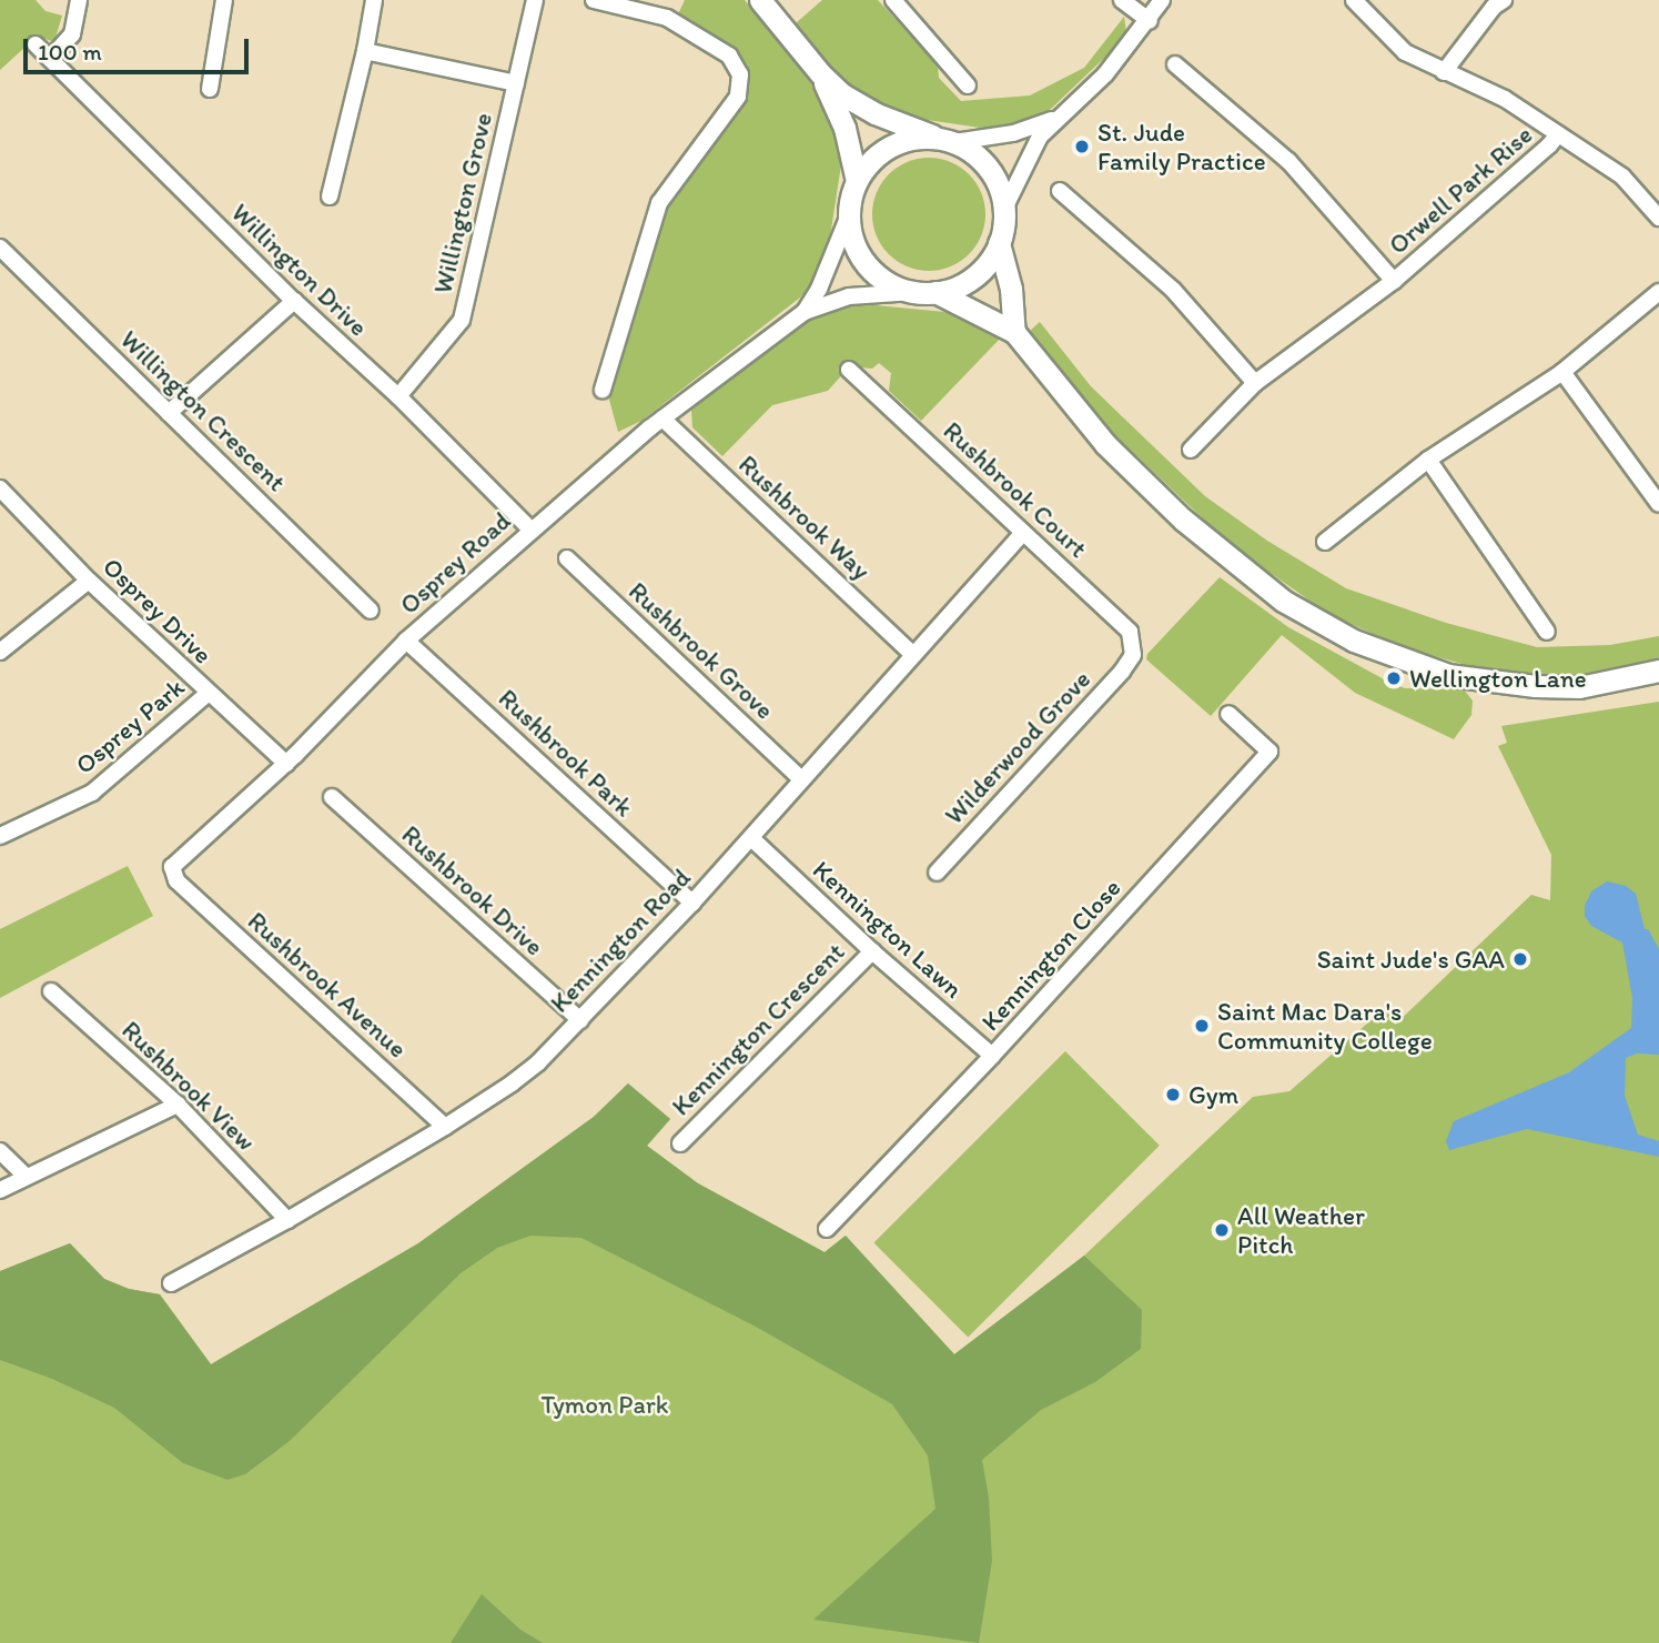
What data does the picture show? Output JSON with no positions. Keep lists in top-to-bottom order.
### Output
{
  "streets": {
    "street": [
      "Orwell Park Rise",
      "Willington Grove",
      "Willington Drive",
      "Willington Crescent",
      "Rushbrook Court",
      "Rushbrook Way",
      "Osprey Road",
      "Osprey Drive",
      "Rushbrook Grove",
      "Osprey Park",
      "Wilderwood Grove",
      "Rushbrook Park",
      "Rushbrook Drive",
      "Kennington Lawn",
      "Kennington Road",
      "Kennington Close",
      "Rushbrook Avenue",
      "Kennington Crescent",
      "Rushbrook View"
    ]
  },
  "crossings": [
    ["Willington Grove", "Willington Drive"],
    ["Willington Drive", "Osprey Road"],
    ["Rushbrook Court", "Wilderwood Grove"],
    ["Rushbrook Court", "Kennington Road"],
    ["Rushbrook Way", "Osprey Road"],
    ["Rushbrook Way", "Kennington Road"],
    ["Osprey Road", "Osprey Drive"],
    ["Osprey Road", "Rushbrook Park"],
    ["Osprey Road", "Rushbrook Avenue"],
    ["Osprey Drive", "Osprey Park"],
    ["Rushbrook Grove", "Kennington Road"],
    ["Rushbrook Park", "Kennington Road"],
    ["Rushbrook Drive", "Kennington Road"],
    ["Kennington Lawn", "Kennington Road"],
    ["Kennington Lawn", "Kennington Close"],
    ["Kennington Lawn", "Kennington Crescent"],
    ["Kennington Road", "Rushbrook Avenue"],
    ["Kennington Road", "Rushbrook View"]
  ],
  "parks": ["Tymon Park"],
  "places": [
    "St. Jude Family Practice",
    "Wellington Lane",
    "Saint Jude's GAA",
    "Saint Mac Dara's Community College",
    "Gym",
    "All Weather Pitch"
  ],
  "scale_bar": "100 m"
}
